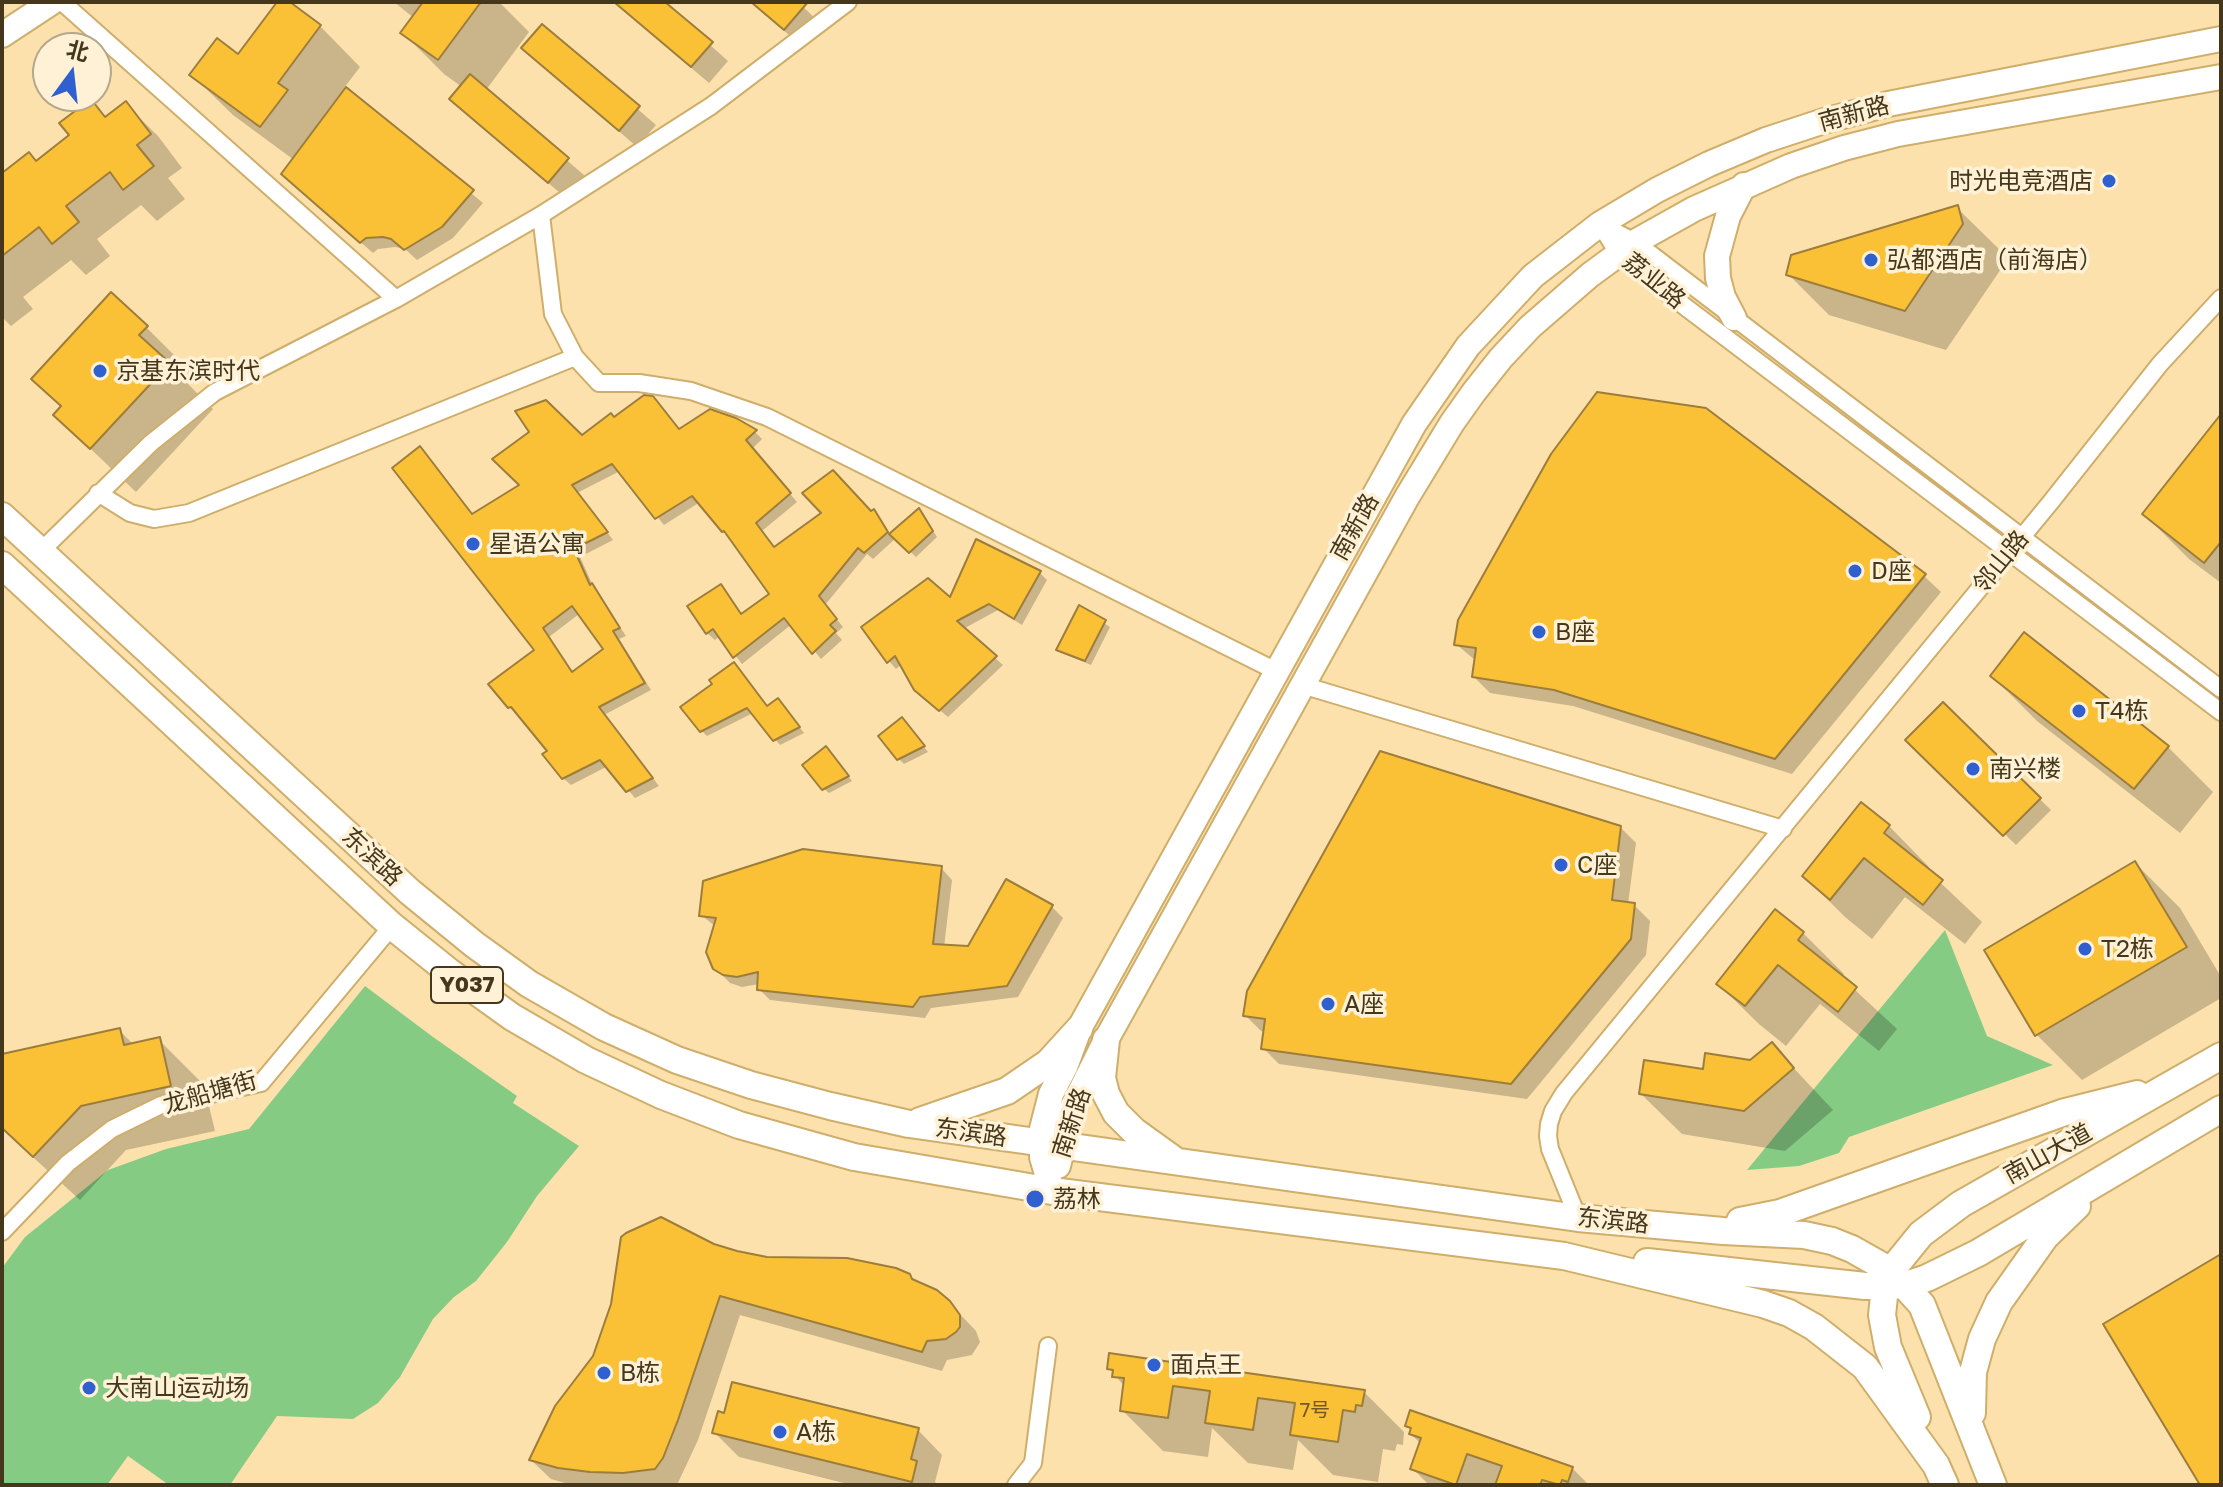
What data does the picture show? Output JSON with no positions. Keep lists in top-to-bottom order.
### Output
{
  "streets": {
    "main road": [
      "南新路",
      "东滨路",
      "Y037",
      "南山大道"
    ],
    "street": ["荔业路", "邻山路", "龙船塘街"]
  },
  "crossings": [
    ["南新路", "荔业路"],
    ["南新路", "东滨路"],
    ["荔业路", "邻山路"],
    ["邻山路", "东滨路"],
    ["东滨路", "龙船塘街"],
    ["东滨路", "南山大道"]
  ],
  "places": [
    "时光电竞酒店",
    "弘都酒店（前海店）",
    "京基东滨时代",
    "星语公寓",
    "D座",
    "B座",
    "T4栋",
    "南兴楼",
    "C座",
    "T2栋",
    "A座",
    "荔林",
    "面点王",
    "B栋",
    "大南山运动场",
    "A栋"
  ],
  "house_numbers": ["7号"],
  "north": "top"
}
